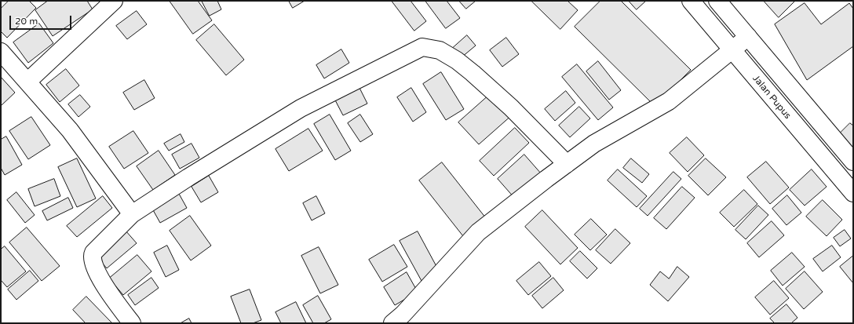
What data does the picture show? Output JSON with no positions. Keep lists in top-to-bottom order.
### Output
{
  "streets": {
    "street": ["Jalan Pupus"]
  },
  "scale_bar": "20 m"
}
